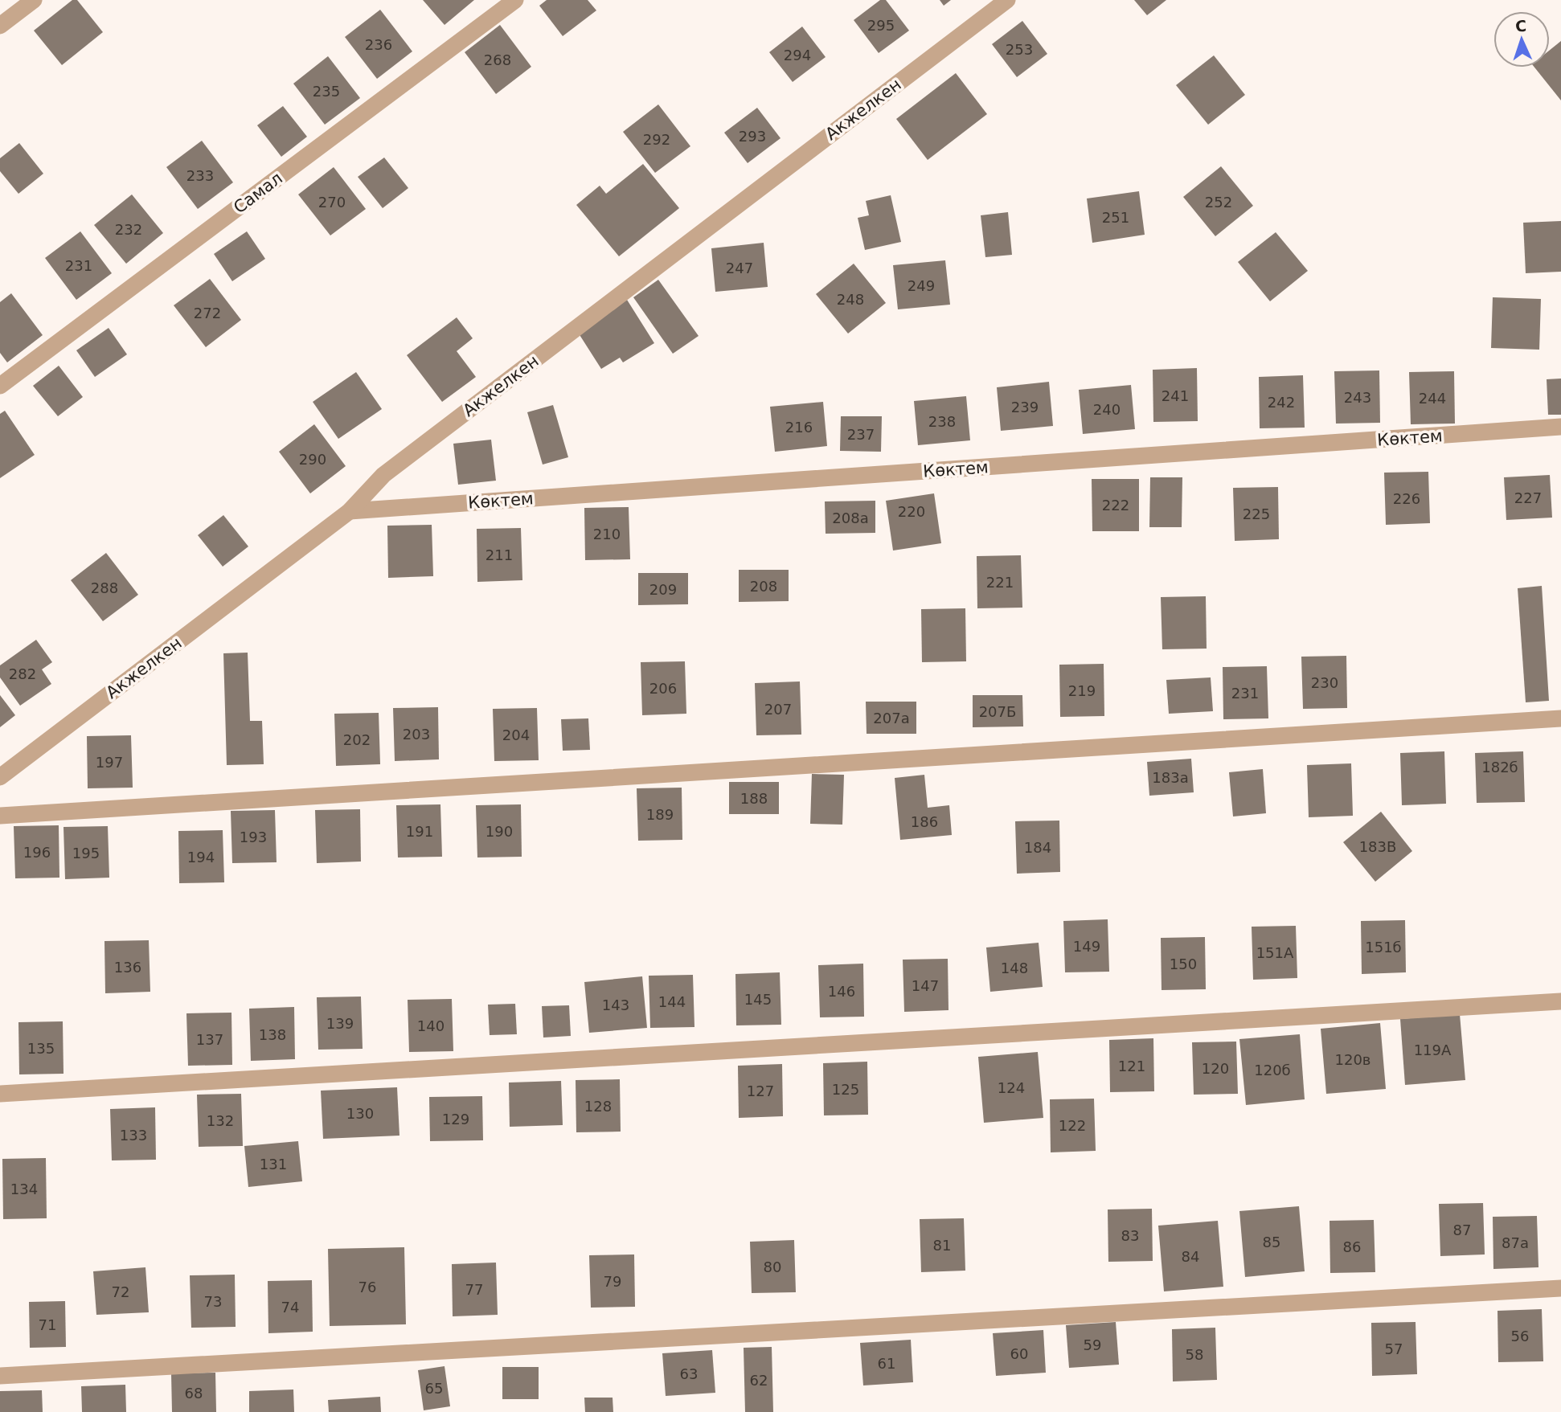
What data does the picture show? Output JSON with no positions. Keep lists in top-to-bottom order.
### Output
{
  "streets": {
    "street": ["Акжелкен", "Самал", "Көктем"]
  },
  "crossings": [
    ["Акжелкен", "Көктем"]
  ],
  "house_numbers": [
    "295",
    "236",
    "253",
    "294",
    "268",
    "235",
    "293",
    "292",
    "233",
    "270",
    "252",
    "251",
    "232",
    "231",
    "247",
    "249",
    "248",
    "272",
    "241",
    "243",
    "244",
    "242",
    "239",
    "240",
    "238",
    "216",
    "237",
    "290",
    "227",
    "226",
    "222",
    "220",
    "225",
    "208а",
    "210",
    "211",
    "221",
    "208",
    "288",
    "209",
    "282",
    "230",
    "206",
    "219",
    "231",
    "207",
    "207Б",
    "207а",
    "203",
    "204",
    "202",
    "197",
    "182б",
    "183а",
    "188",
    "189",
    "186",
    "191",
    "190",
    "193",
    "183В",
    "184",
    "196",
    "195",
    "194",
    "149",
    "151б",
    "151А",
    "150",
    "136",
    "148",
    "147",
    "146",
    "145",
    "144",
    "143",
    "139",
    "140",
    "138",
    "137",
    "135",
    "119А",
    "120в",
    "121",
    "120",
    "120б",
    "124",
    "125",
    "127",
    "128",
    "130",
    "129",
    "132",
    "122",
    "133",
    "131",
    "134",
    "87",
    "83",
    "85",
    "87а",
    "81",
    "86",
    "84",
    "80",
    "79",
    "76",
    "77",
    "72",
    "73",
    "74",
    "71",
    "56",
    "59",
    "57",
    "60",
    "58",
    "61",
    "63",
    "62",
    "65",
    "68"
  ],
  "north": "top"
}
